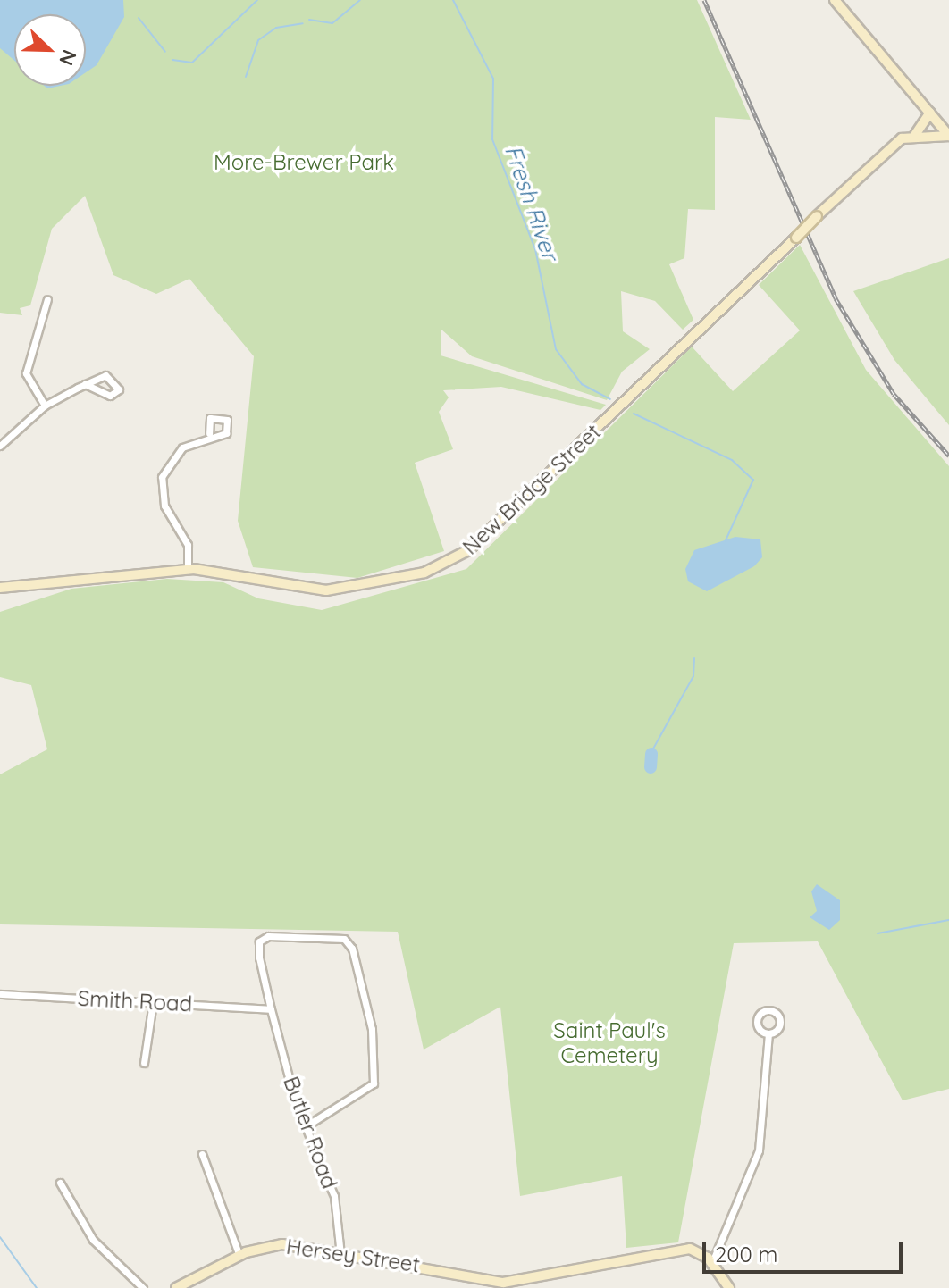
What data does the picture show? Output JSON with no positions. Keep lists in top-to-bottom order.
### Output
{
  "streets": {
    "street": [
      "New Bridge Street",
      "Smith Road",
      "Butler Road",
      "Hersey Street"
    ]
  },
  "crossings": [
    ["Smith Road", "Butler Road"],
    ["Butler Road", "Hersey Street"]
  ],
  "water": ["Fresh River"],
  "parks": ["More-Brewer Park", "Saint Paul's Cemetery"],
  "scale_bar": "200 m",
  "north": "bottom right"
}
